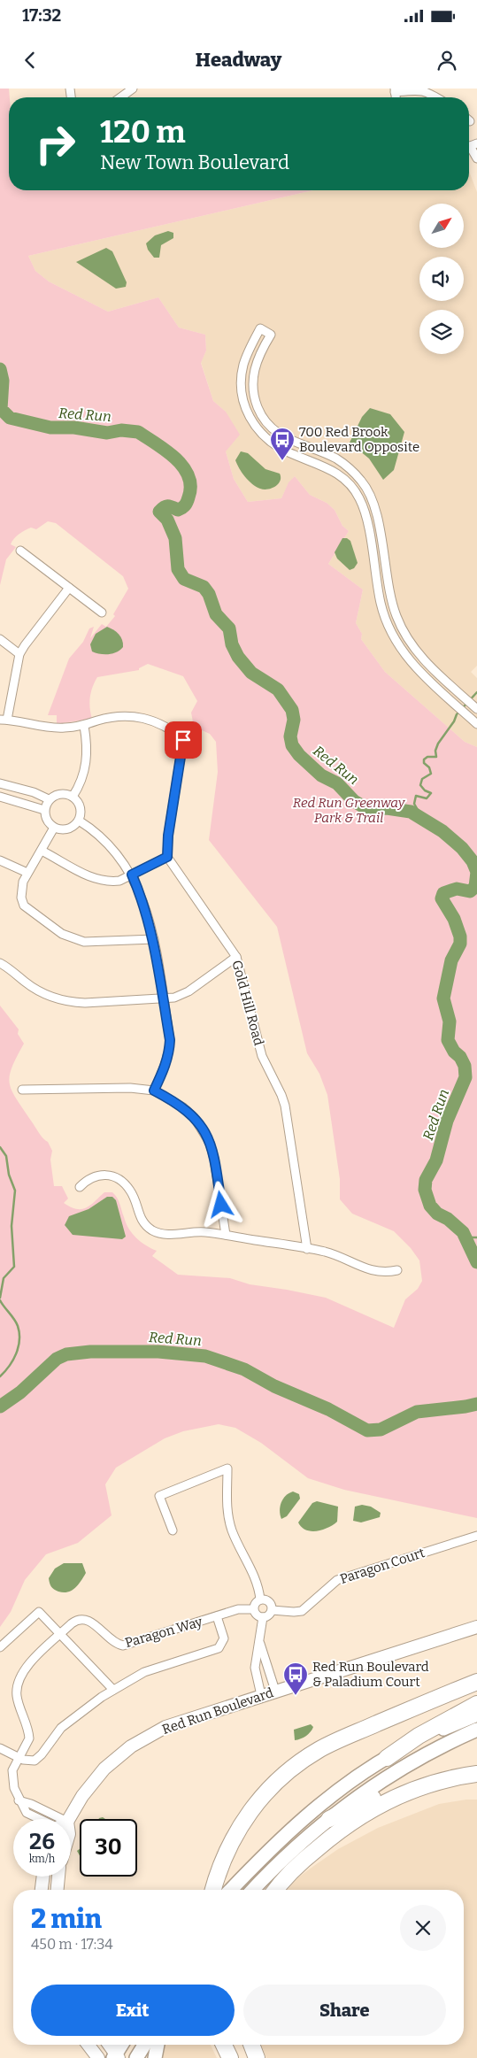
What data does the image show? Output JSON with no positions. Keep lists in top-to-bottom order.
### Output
{
  "streets": {
    "main road": ["Red Run Boulevard"],
    "street": ["Gold Hill Road", "Paragon Court", "Paragon Way"]
  },
  "crossings": [
    ["Paragon Court", "Paragon Way"]
  ],
  "water": ["Red Run"],
  "parks": ["Red Run Greenway Park & Trail"],
  "places": {
    "bus stop": ["700 Red Brook Boulevard Opposite", "Red Run Boulevard & Paladium Court"]
  },
  "north": "top right",
  "page": {
    "status": "17:32",
    "header": "Headway",
    "turn": ["120 m", "New Town Boulevard"],
    "speed": "26 km/h",
    "limit": "30",
    "heading": ["2 min", "450 m · 17:34"],
    "buttons": ["Exit", "Share"]
  }
}
